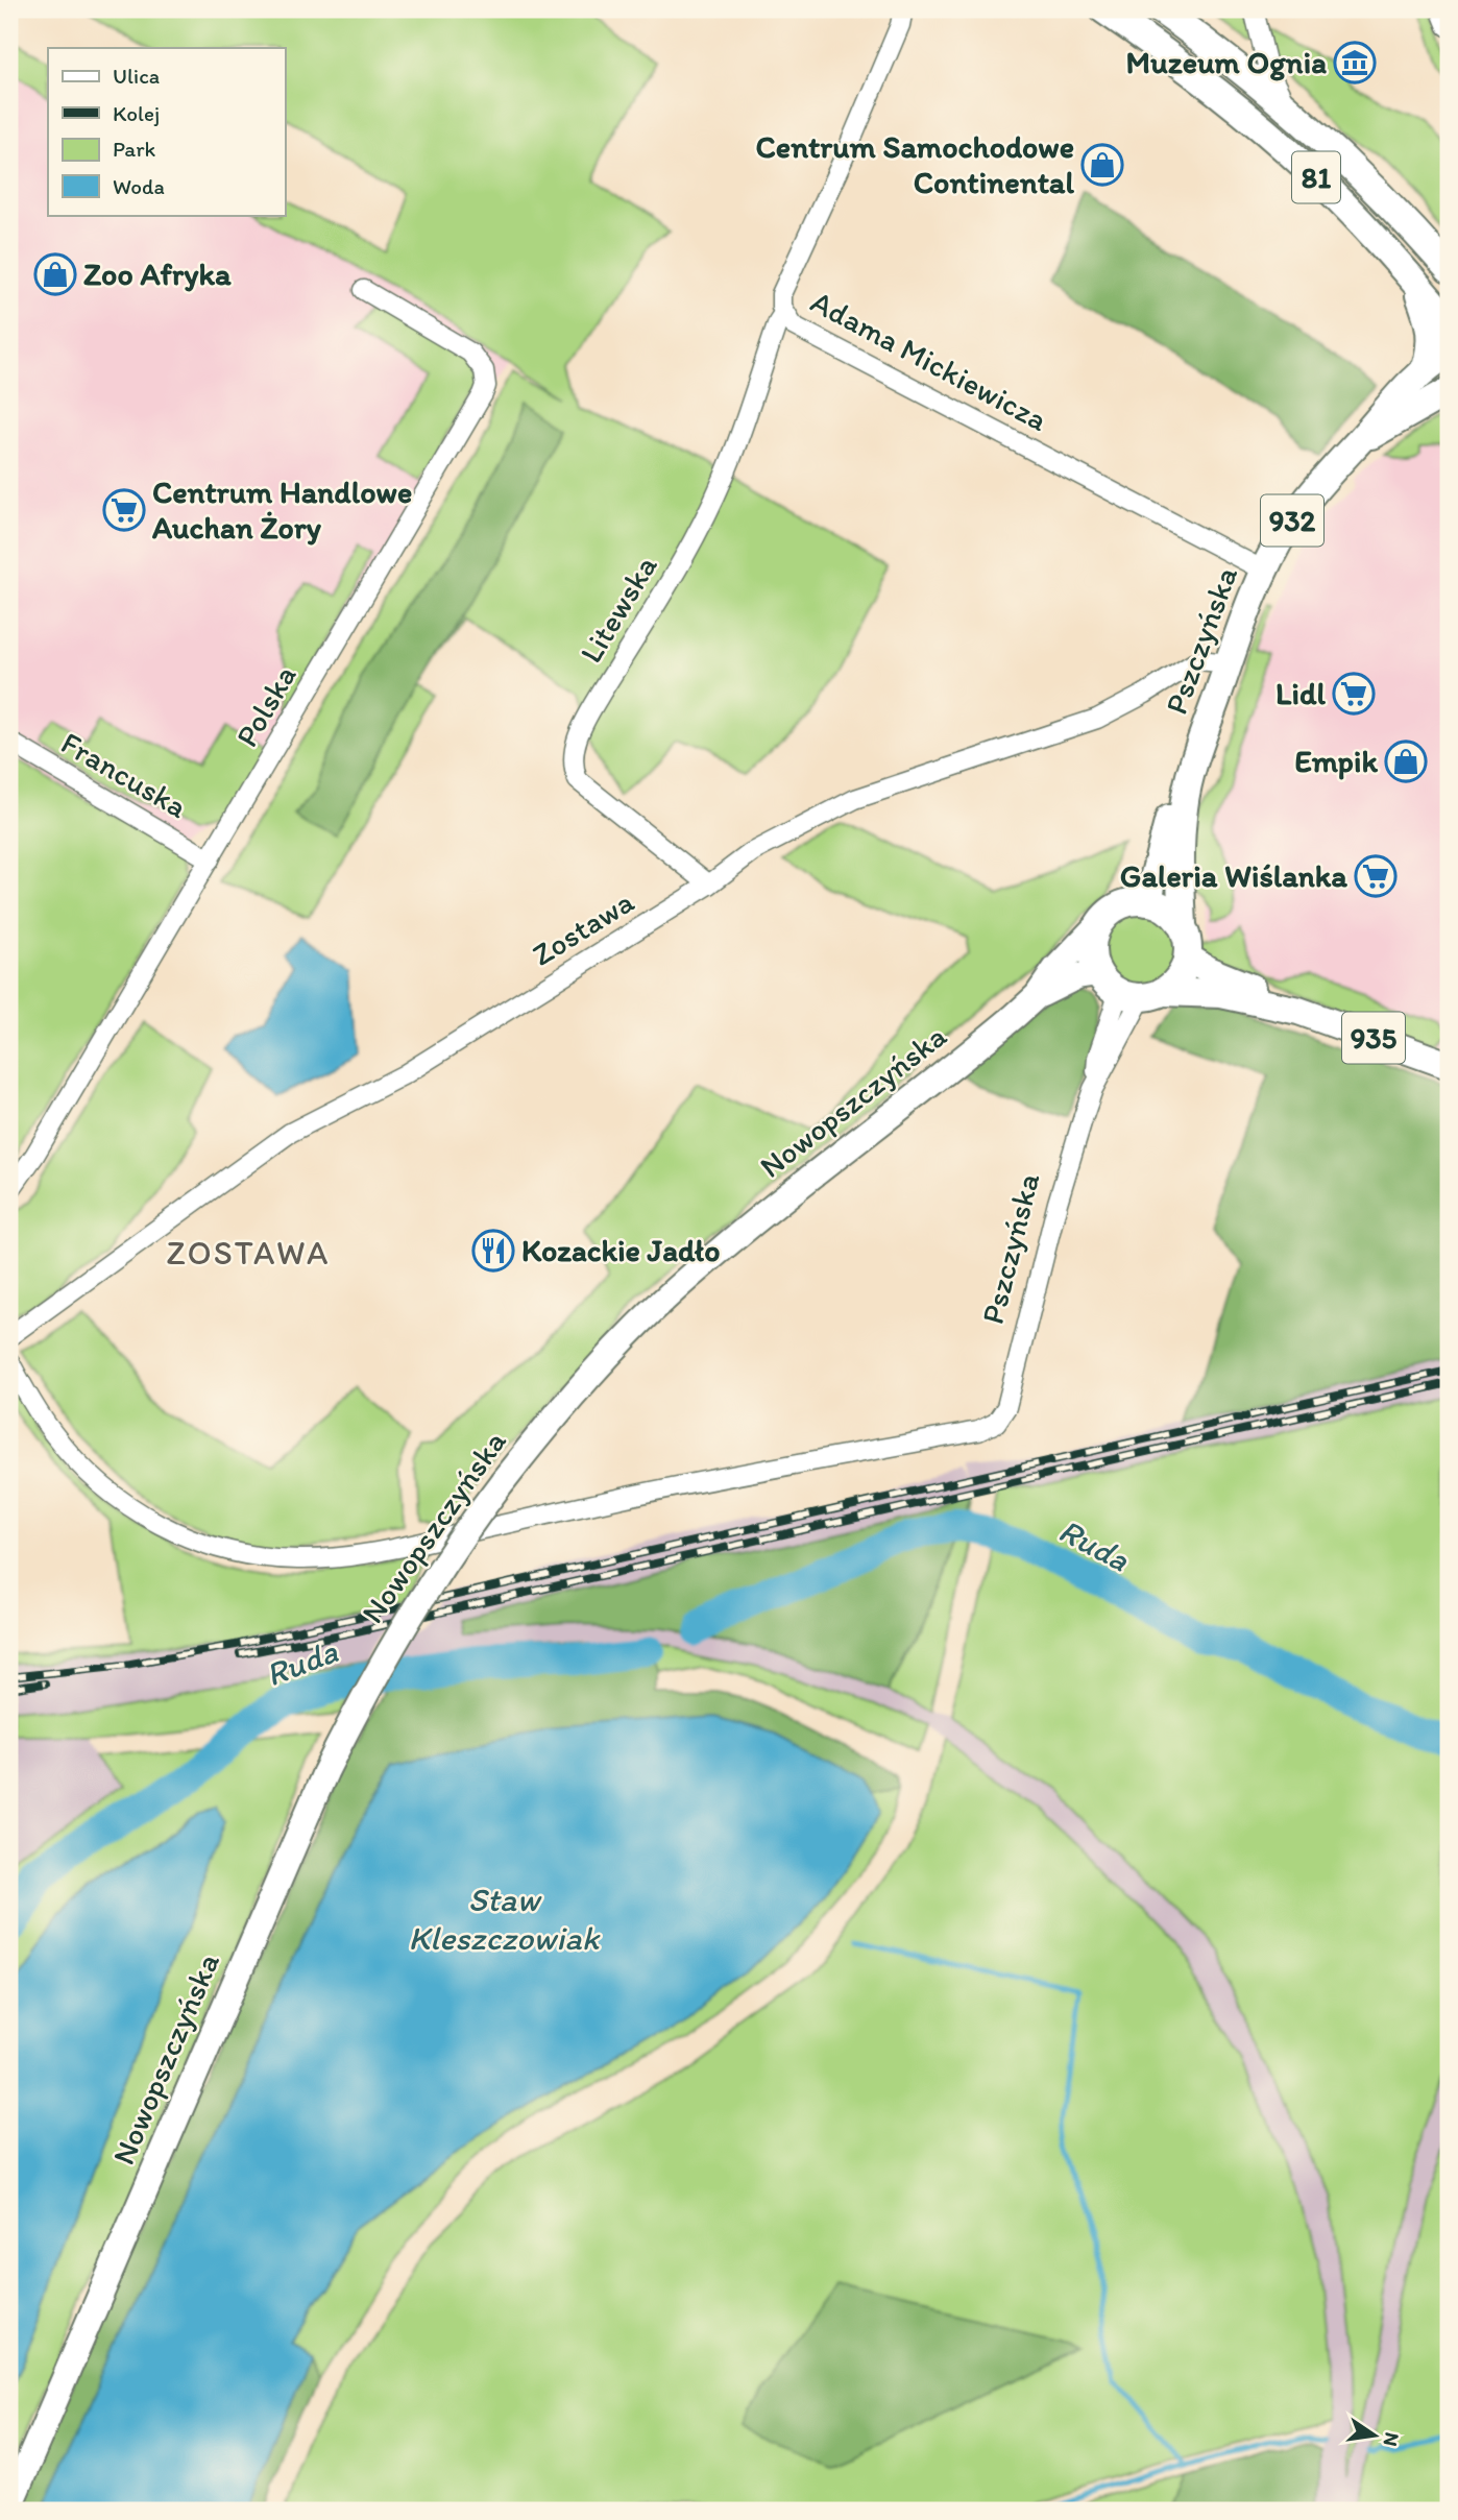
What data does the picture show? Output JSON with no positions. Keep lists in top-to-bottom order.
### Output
{
  "streets": {
    "main road": [
      "81",
      "932",
      "Pszczyńska",
      "935",
      "Nowopszczyńska"
    ],
    "street": [
      "Adama Mickiewicza",
      "Litewska",
      "Polska",
      "Francuska",
      "Zostawa"
    ]
  },
  "crossings": [
    ["81", "932"],
    ["Adama Mickiewicza", "Litewska"],
    ["Adama Mickiewicza", "Pszczyńska"],
    ["932", "Pszczyńska"],
    ["Litewska", "Zostawa"],
    ["Pszczyńska", "Zostawa"],
    ["Pszczyńska", "935"],
    ["Pszczyńska", "Nowopszczyńska"],
    ["Polska", "Francuska"],
    ["935", "Nowopszczyńska"]
  ],
  "districts": ["ZOSTAWA"],
  "water": ["Ruda", "Staw Kleszczowiak"],
  "places": {
    "museum": ["Muzeum Ognia"],
    "shop": ["Centrum Samochodowe Continental", "Zoo Afryka", "Empik"],
    "supermarket": ["Centrum Handlowe Auchan Żory", "Lidl", "Galeria Wiślanka"],
    "restaurant": ["Kozackie Jadło"]
  },
  "legend": [
    "Ulica",
    "Kolej",
    "Park",
    "Woda"
  ],
  "north": "right"
}
